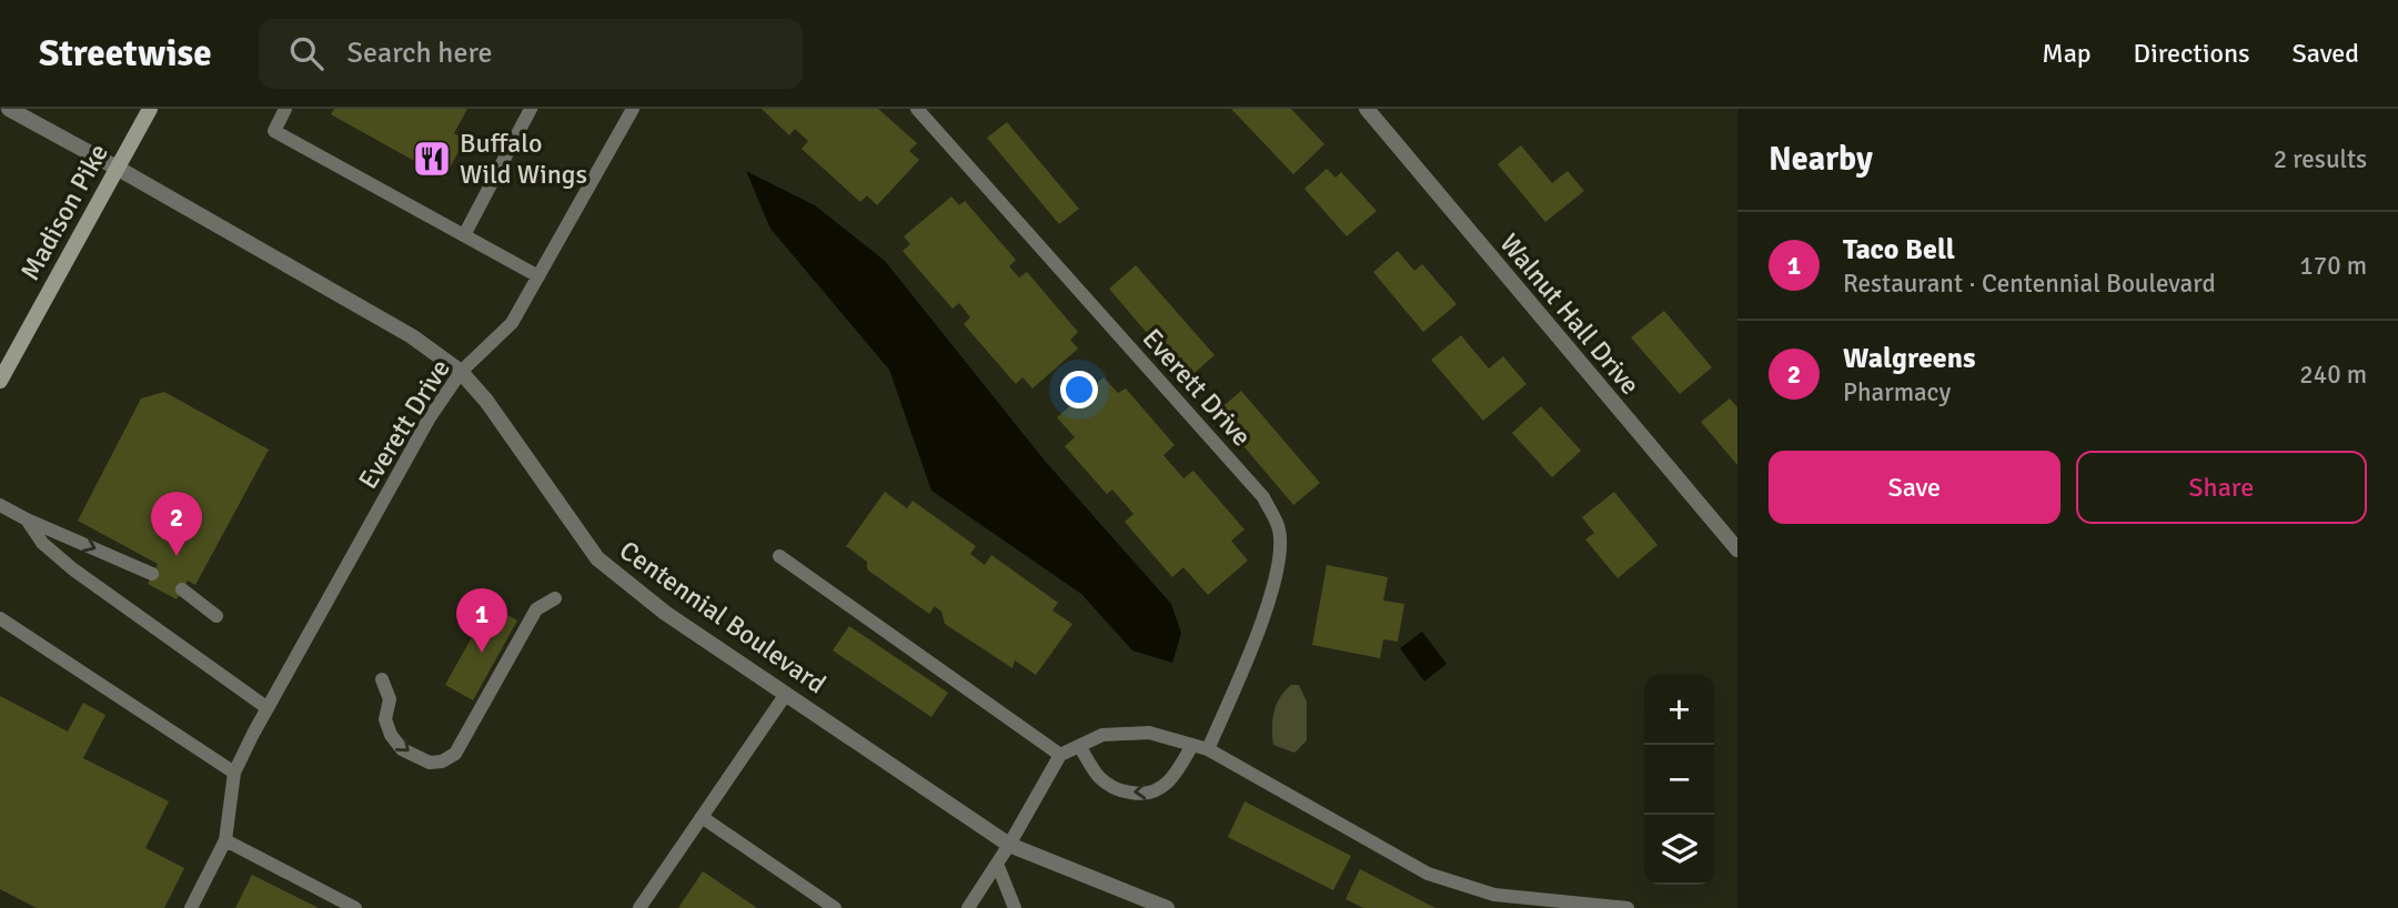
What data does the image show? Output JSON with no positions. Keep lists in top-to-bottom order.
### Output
{
  "streets": {
    "main road": ["Madison Pike"],
    "street": ["Walnut Hall Drive", "Centennial Boulevard"],
    "lane": ["Everett Drive"]
  },
  "crossings": [
    ["Madison Pike", "Centennial Boulevard"],
    ["Everett Drive", "Centennial Boulevard"]
  ],
  "places": {
    "restaurant": ["Buffalo Wild Wings"]
  },
  "page": {
    "header": "Streetwise",
    "search": "Search here",
    "nav": ["Map", "Directions", "Saved"],
    "heading": ["Nearby", "2 results"],
    "list": [
      {
        "mark": "1",
        "name": "Taco Bell",
        "note": "Restaurant · Centennial Boulevard",
        "value": "170 m"
      },
      {
        "mark": "2",
        "name": "Walgreens",
        "note": "Pharmacy",
        "value": "240 m"
      }
    ],
    "buttons": ["Save", "Share"],
    "pins": ["2", "1"],
    "map_buttons": ["+", "−"]
  }
}
